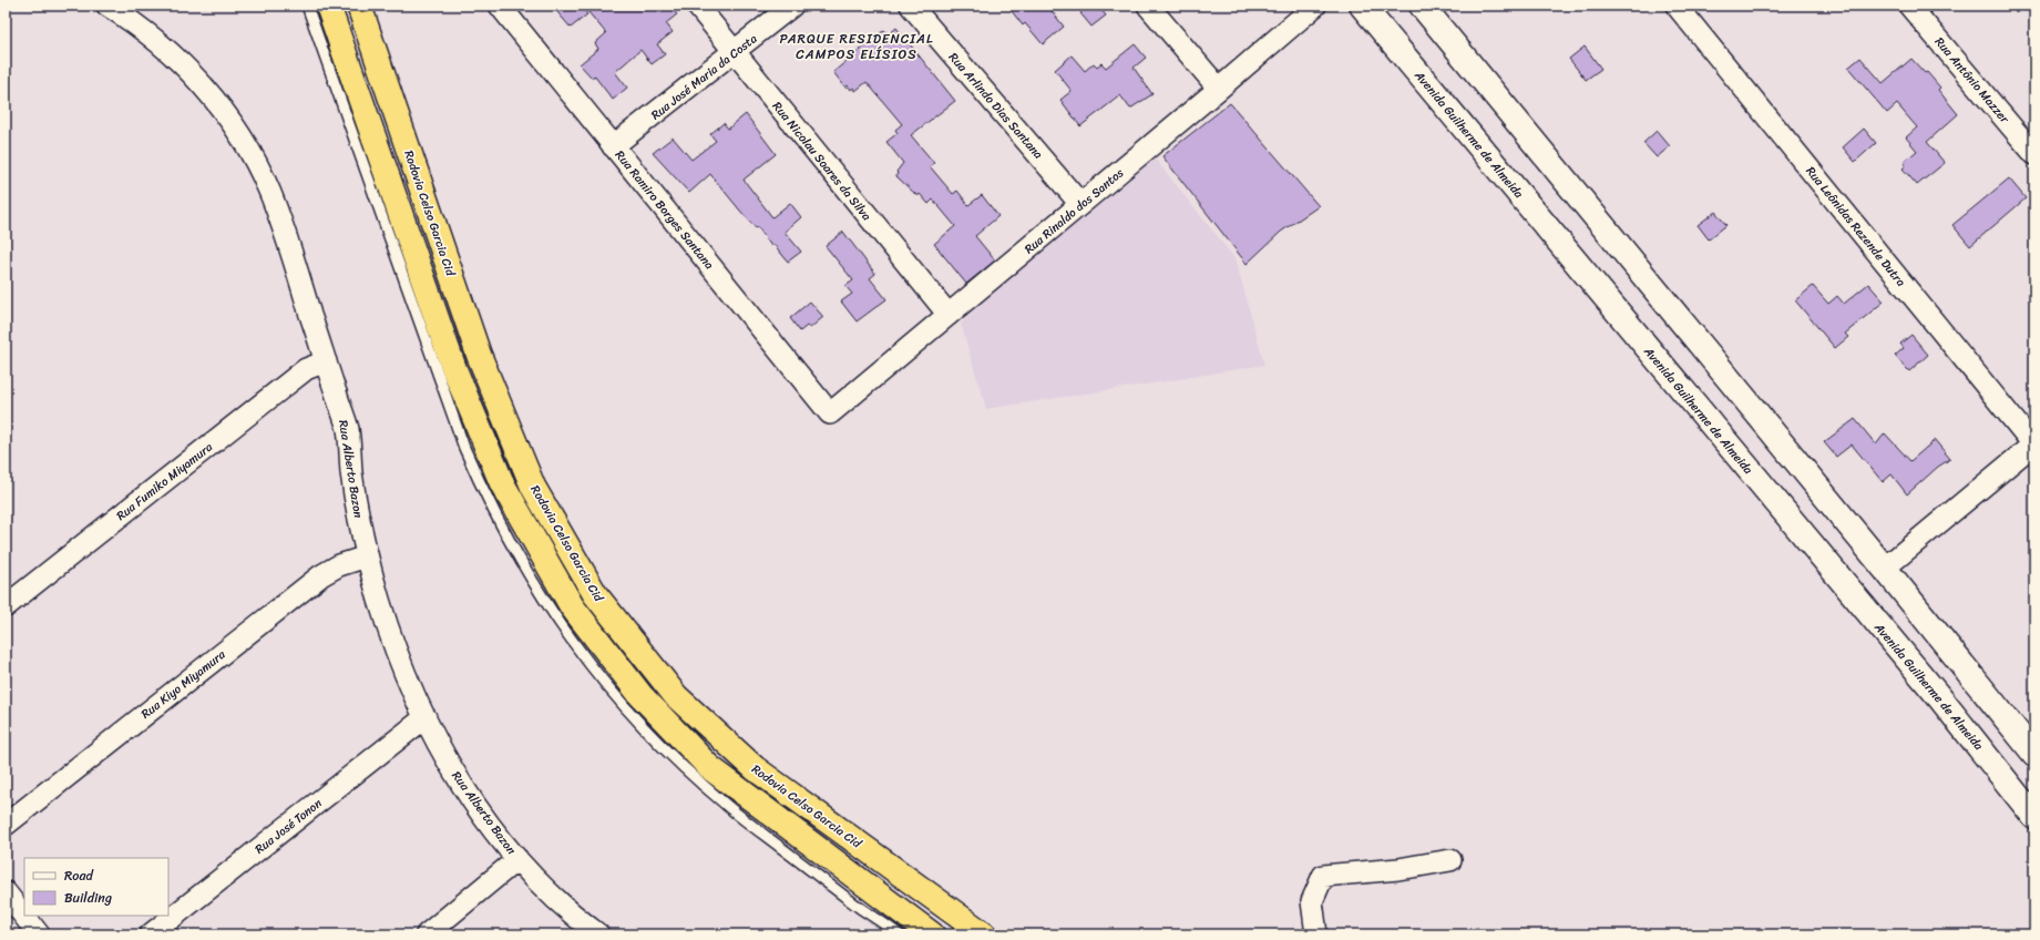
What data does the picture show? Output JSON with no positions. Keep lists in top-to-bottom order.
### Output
{
  "streets": {
    "highway": ["Rodovia Celso Garcia Cid"],
    "street": [
      "Rua José Maria da Costa",
      "Rua Antônio Mazzer",
      "Rua Arlindo Dias Santana",
      "Avenida Guilherme de Almeida",
      "Rua Nicolau Soares da Silva",
      "Rua Ramiro Borges Santana",
      "Rua Rinaldo dos Santos",
      "Rua Leônidas Rezende Dutra",
      "Rua Alberto Bazon",
      "Rua Fumiko Miyamura",
      "Rua Kiyo Miyamura",
      "Rua José Tonon"
    ]
  },
  "crossings": [
    ["Rua José Maria da Costa", "Rua Nicolau Soares da Silva"],
    ["Rua José Maria da Costa", "Rua Ramiro Borges Santana"],
    ["Rua Arlindo Dias Santana", "Rua Rinaldo dos Santos"],
    ["Rua Nicolau Soares da Silva", "Rua Rinaldo dos Santos"],
    ["Rua Ramiro Borges Santana", "Rua Rinaldo dos Santos"],
    ["Rua Alberto Bazon", "Rua Fumiko Miyamura"],
    ["Rua Alberto Bazon", "Rua Kiyo Miyamura"],
    ["Rua Alberto Bazon", "Rua José Tonon"]
  ],
  "districts": ["PARQUE RESIDENCIAL CAMPOS ELÍSIOS"],
  "legend": ["Road", "Building"]
}
